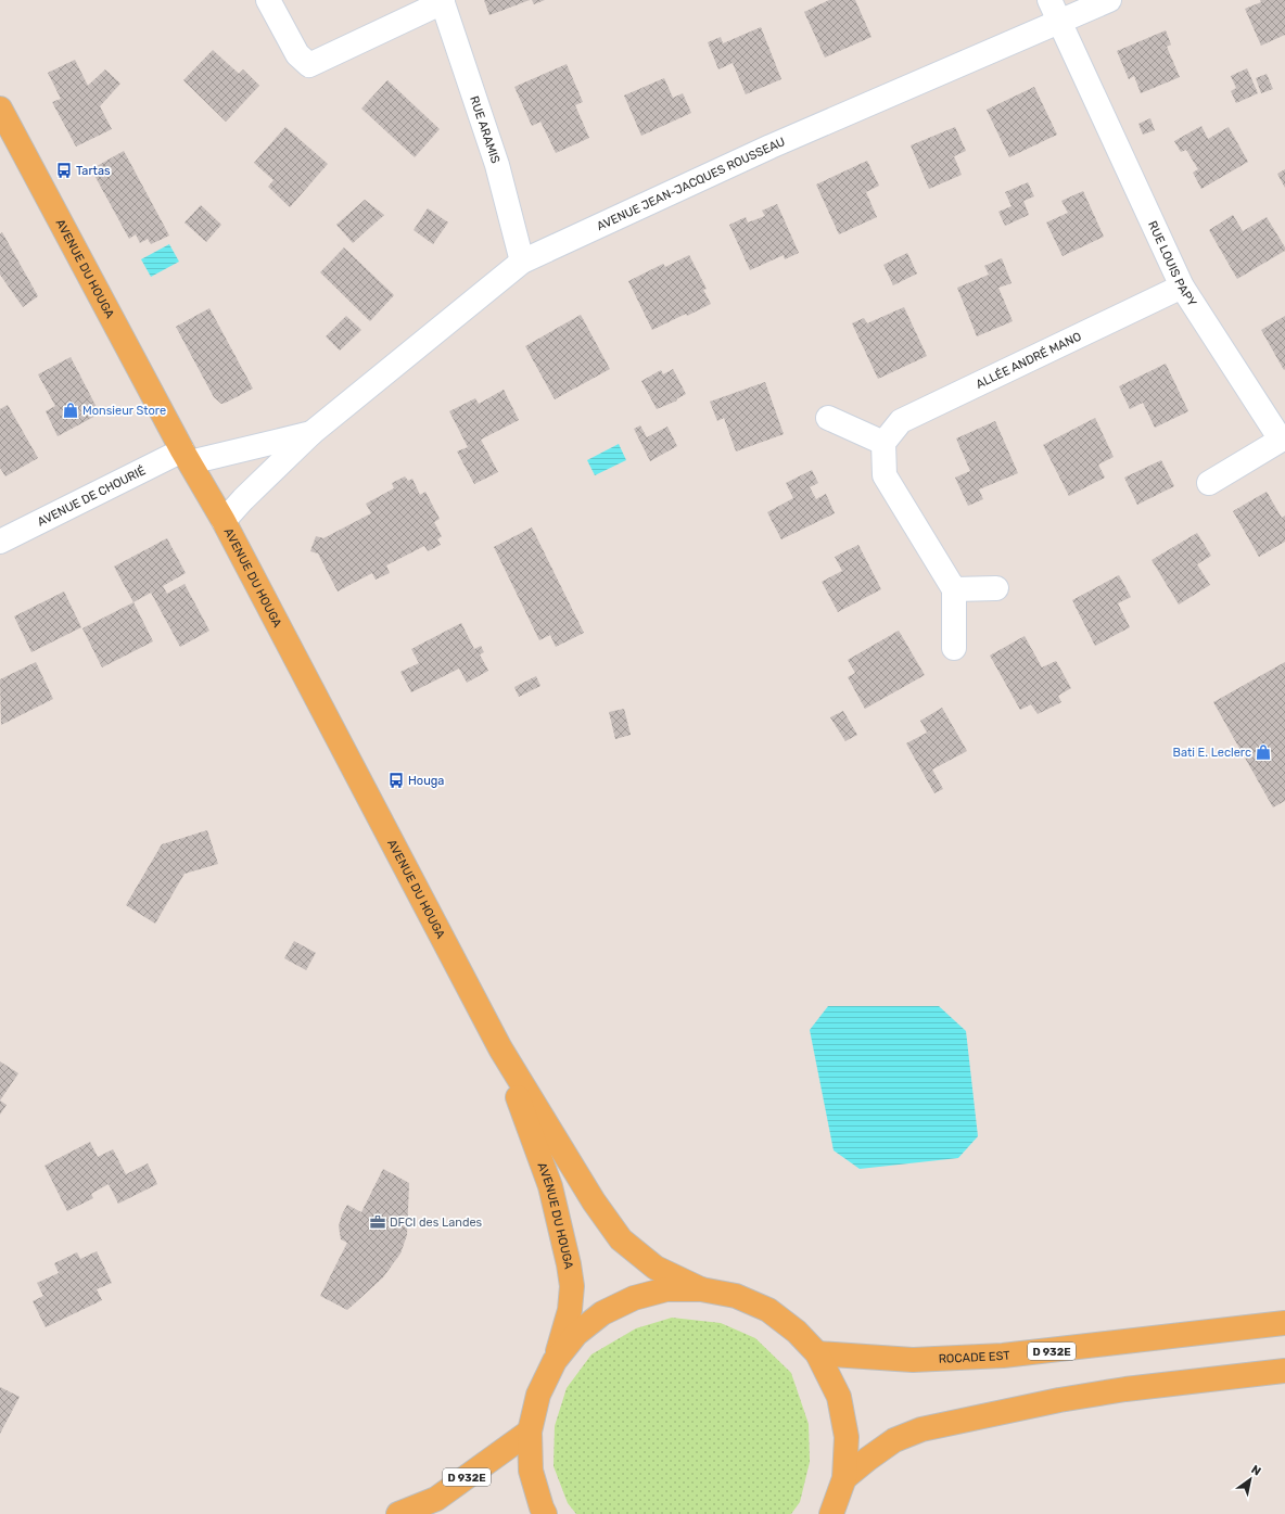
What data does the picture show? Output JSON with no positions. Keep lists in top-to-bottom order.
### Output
{
  "streets": {
    "main road": ["AVENUE DU HOUGA", "D 932E", "ROCADE EST"],
    "street": [
      "RUE ARAMIS",
      "AVENUE JEAN-JACQUES ROUSSEAU",
      "RUE LOUIS PAPY",
      "ALLÉE ANDRÉ MANO",
      "AVENUE DE CHOURIÉ"
    ]
  },
  "crossings": [
    ["RUE ARAMIS", "AVENUE JEAN-JACQUES ROUSSEAU"],
    ["AVENUE JEAN-JACQUES ROUSSEAU", "RUE LOUIS PAPY"],
    ["AVENUE JEAN-JACQUES ROUSSEAU", "AVENUE DU HOUGA"],
    ["AVENUE JEAN-JACQUES ROUSSEAU", "AVENUE DE CHOURIÉ"],
    ["RUE LOUIS PAPY", "ALLÉE ANDRÉ MANO"],
    ["AVENUE DU HOUGA", "AVENUE DE CHOURIÉ"]
  ],
  "places": {
    "bus stop": ["Tartas", "Houga"],
    "shop": ["Monsieur Store", "Bati E. Leclerc"],
    "office": ["DFCI des Landes"]
  },
  "north": "top right"
}
